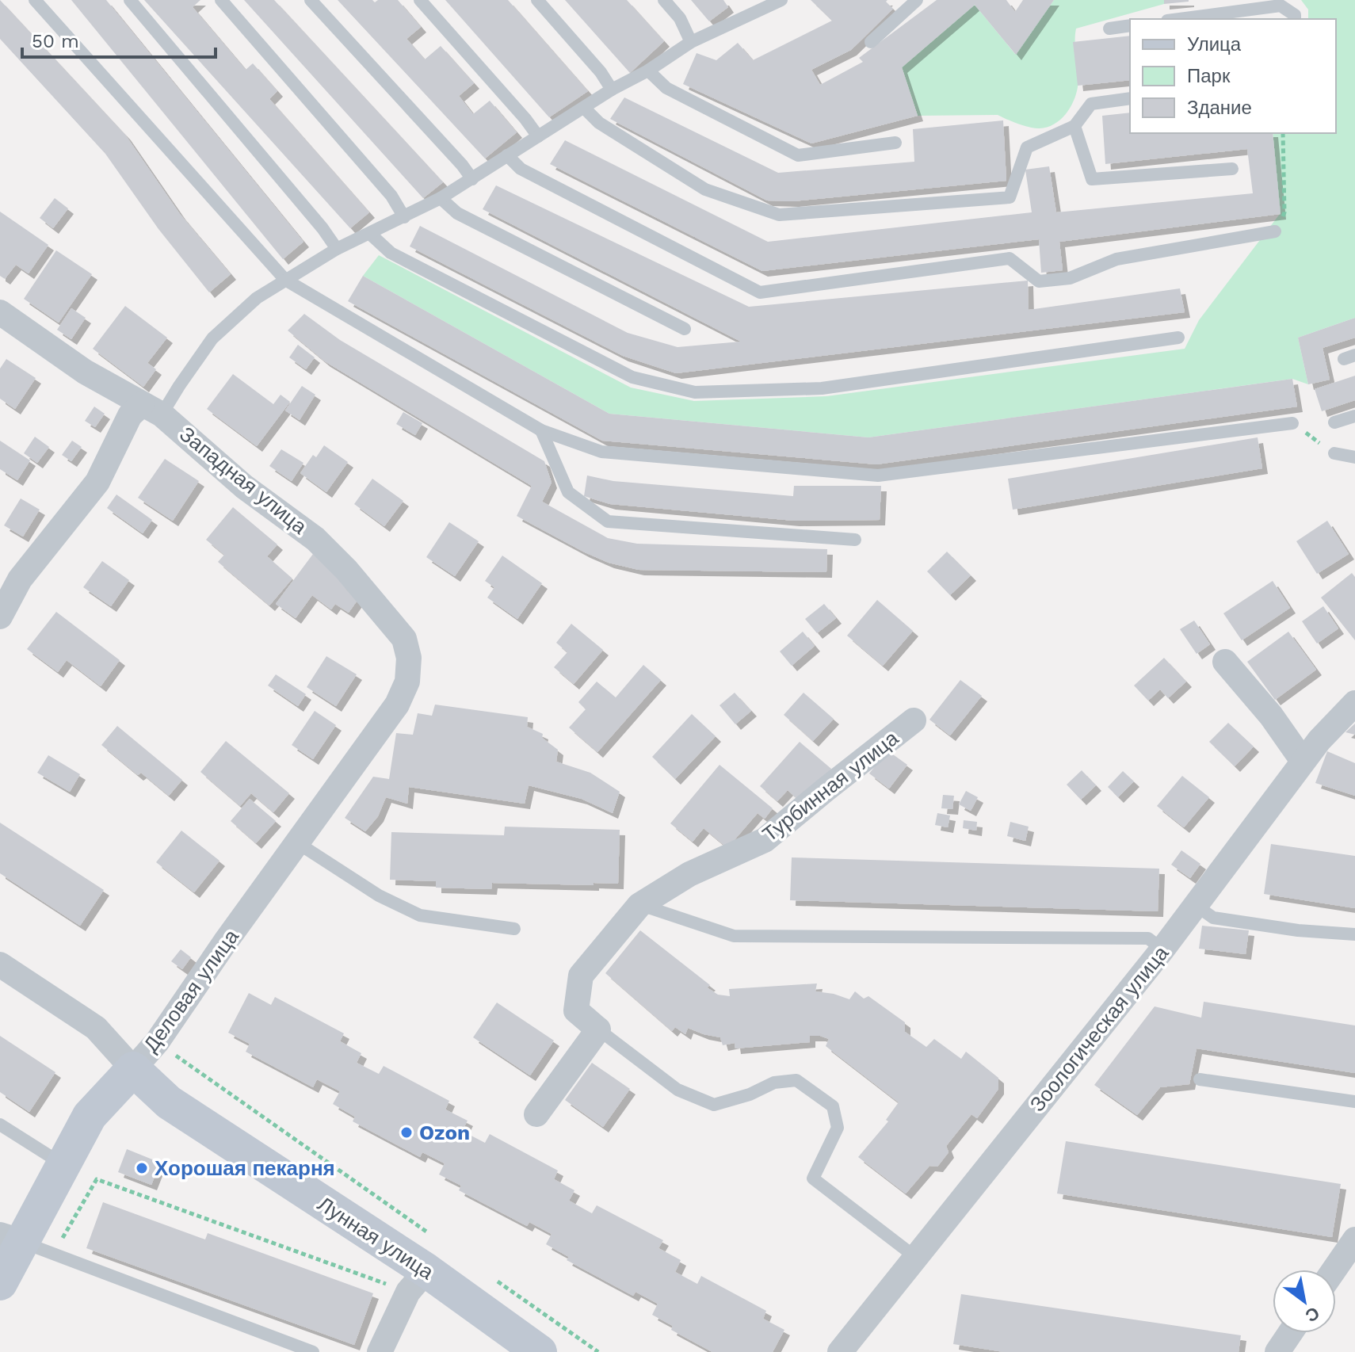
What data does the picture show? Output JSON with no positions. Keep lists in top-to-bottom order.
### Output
{
  "streets": {
    "street": [
      "Западная улица",
      "Турбинная улица",
      "Деловая улица",
      "Зоологическая улица",
      "Лунная улица"
    ]
  },
  "crossings": [
    ["Западная улица", "Деловая улица"],
    ["Деловая улица", "Лунная улица"]
  ],
  "places": ["Ozon", "Хорошая пекарня"],
  "legend": ["Улица", "Парк", "Здание"],
  "scale_bar": "50 m",
  "north": "bottom right"
}
